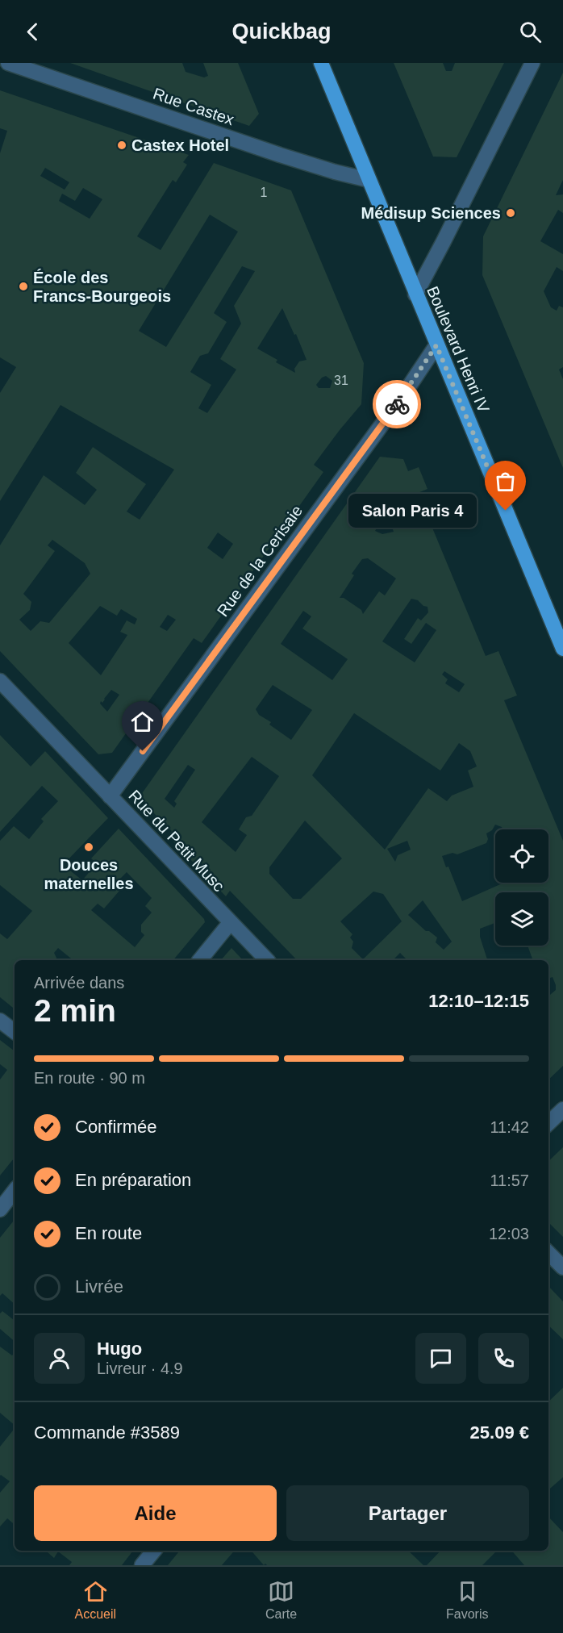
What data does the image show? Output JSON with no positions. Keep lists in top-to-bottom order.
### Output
{
  "streets": {
    "main road": ["Boulevard Henri IV"],
    "street": ["Rue Castex", "Rue de la Cerisaie", "Rue du Petit Musc"]
  },
  "crossings": [
    ["Rue Castex", "Boulevard Henri IV"],
    ["Boulevard Henri IV", "Rue de la Cerisaie"],
    ["Rue de la Cerisaie", "Rue du Petit Musc"]
  ],
  "places": [
    "Castex Hotel",
    "Médisup Sciences",
    "École des Francs-Bourgeois",
    "Salon Paris 4",
    "Douces maternelles"
  ],
  "house_numbers": ["1", "31"],
  "page": {
    "header": "Quickbag",
    "bubble": "Salon Paris 4",
    "heading": ["2 min", "Arrivée dans", "12:10–12:15"],
    "panel": [
      "Hugo",
      "Livreur · 4.9",
      "Commande #3589",
      "25.09 €"
    ],
    "bar": "En route · 90 m",
    "list": [
      ["Confirmée", "11:42"],
      ["En préparation", "11:57"],
      ["En route", "12:03"],
      "Livrée"
    ],
    "buttons": ["Aide", "Partager"],
    "tabs": ["Accueil", "Carte", "Favoris"]
  }
}
